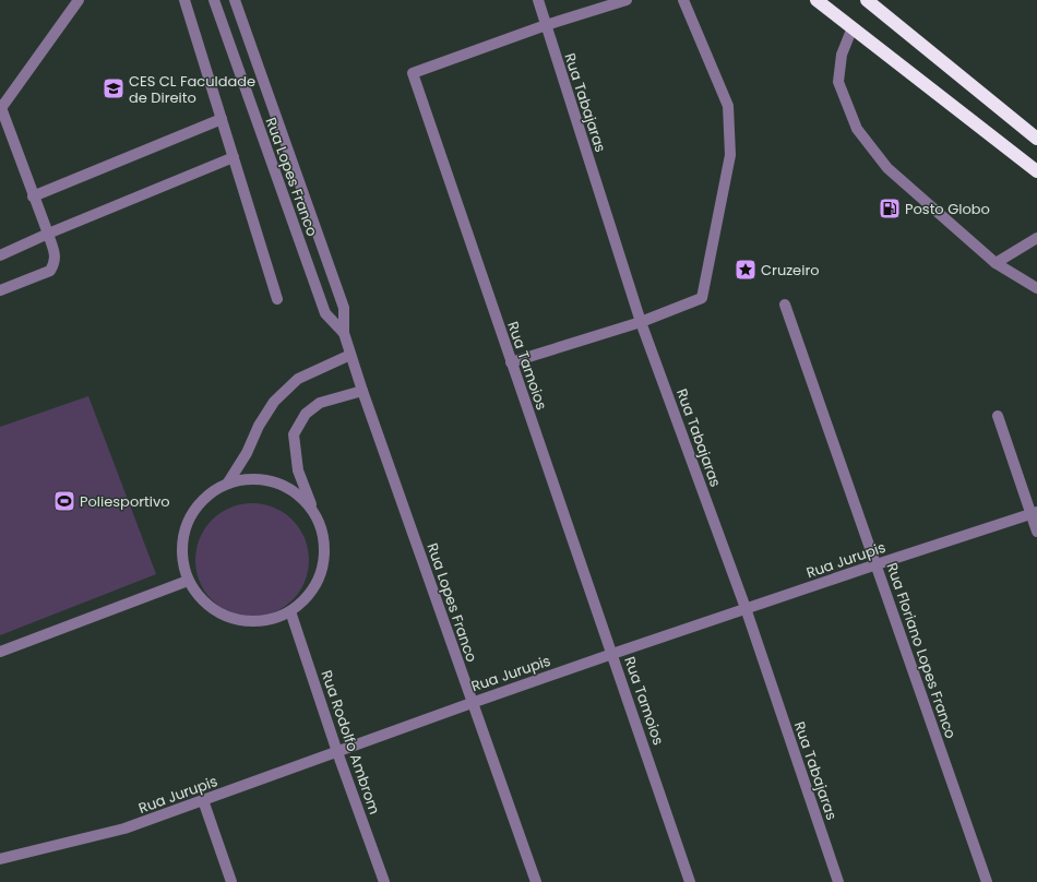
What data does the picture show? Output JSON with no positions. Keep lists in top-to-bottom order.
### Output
{
  "streets": {
    "street": [
      "Rua Tabajaras",
      "Rua Lopes Franco",
      "Rua Tamoios",
      "Rua Jurupis",
      "Rua Floriano Lopes Franco",
      "Rua Rodolfo Ambrom"
    ]
  },
  "crossings": [
    ["Rua Tabajaras", "Rua Tamoios"],
    ["Rua Tabajaras", "Rua Jurupis"],
    ["Rua Lopes Franco", "Rua Jurupis"],
    ["Rua Tamoios", "Rua Jurupis"],
    ["Rua Jurupis", "Rua Floriano Lopes Franco"],
    ["Rua Jurupis", "Rua Rodolfo Ambrom"]
  ],
  "places": {
    "school or university": ["CES CL Faculdade de Direito"],
    "fuel station": ["Posto Globo"],
    "place": ["Cruzeiro"],
    "sports": ["Poliesportivo"]
  }
}
